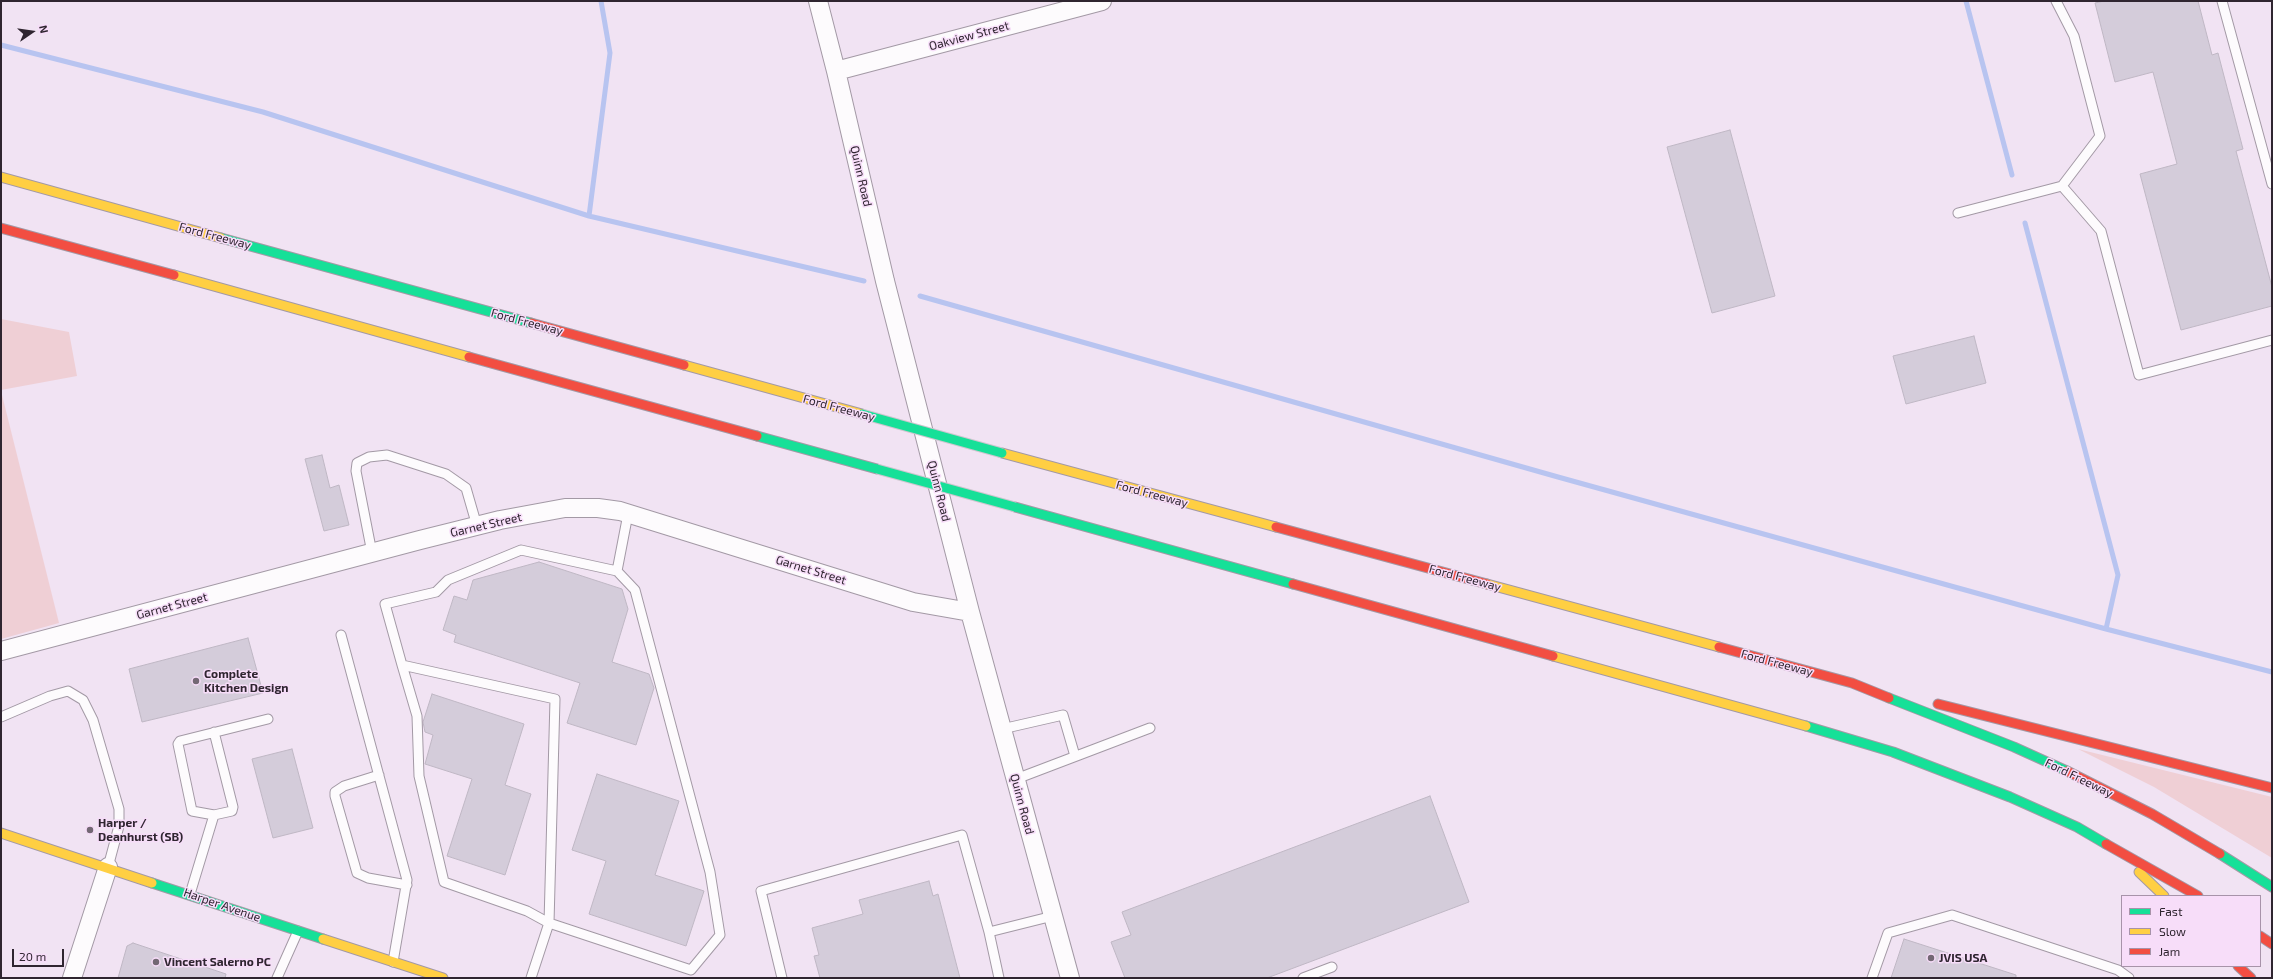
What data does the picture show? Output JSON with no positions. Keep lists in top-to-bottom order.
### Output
{
  "streets": {
    "main road": ["Ford Freeway", "Harper Avenue"],
    "street": ["Oakview Street", "Quinn Road", "Garnet Street"]
  },
  "crossings": [
    ["Oakview Street", "Quinn Road"],
    ["Quinn Road", "Garnet Street"]
  ],
  "places": [
    "Complete Kitchen Design",
    "Harper / Deanhurst (SB)",
    "JVIS USA",
    "Vincent Salerno PC"
  ],
  "legend": ["Fast", "Slow", "Jam"],
  "scale_bar": "20 m",
  "north": "right"
}
